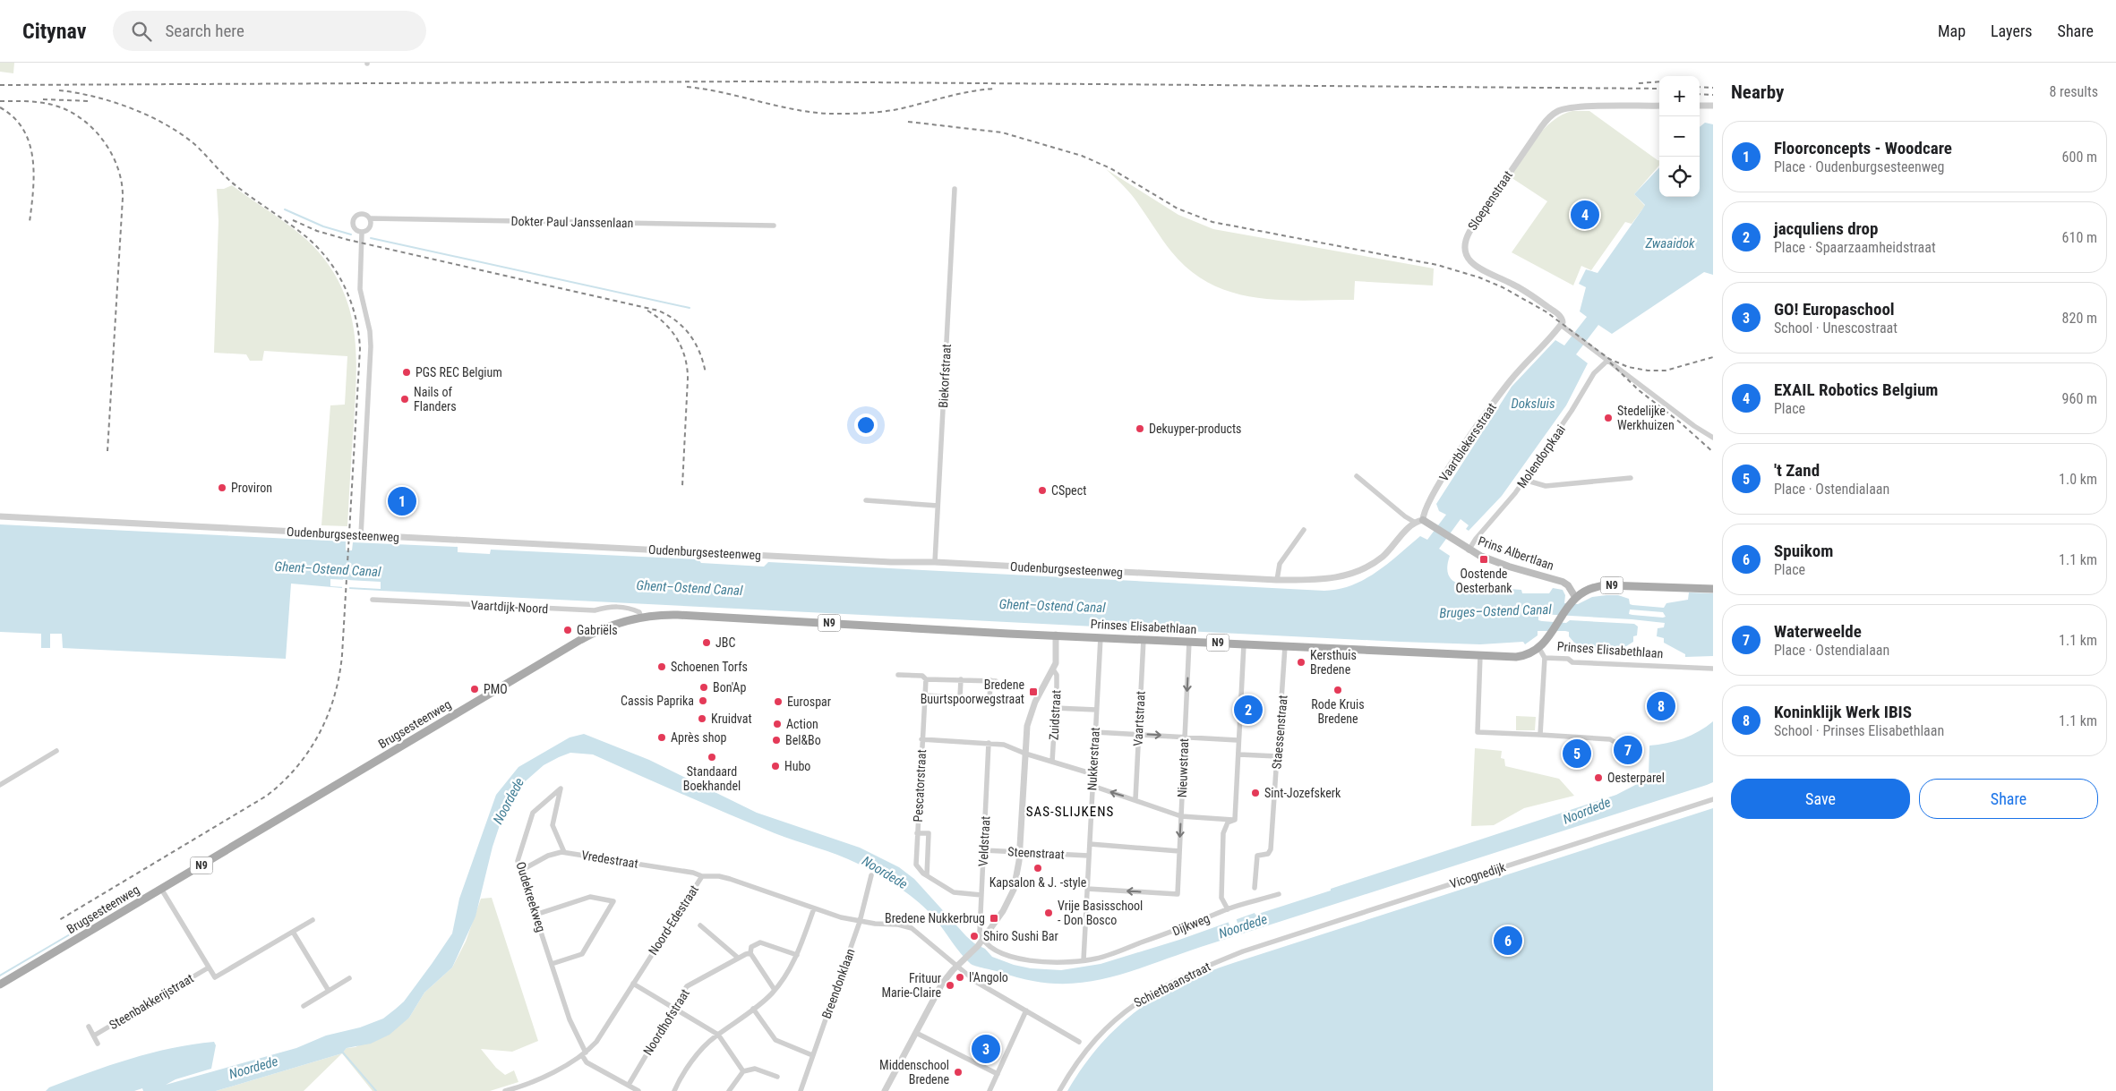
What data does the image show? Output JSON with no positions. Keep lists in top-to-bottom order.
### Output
{
  "streets": {
    "main road": [
      "Prins Albertlaan",
      "N9",
      "Prinses Elisabethlaan",
      "Brugsesteenweg"
    ],
    "street": [
      "Sloepenstraat",
      "Dokter Paul Janssenlaan",
      "Biekorfstraat",
      "Vaartblekersstraat",
      "Molendorpkaai",
      "Oudenburgsesteenweg",
      "Vaartdijk-Noord",
      "Zuidstraat",
      "Vaartstraat",
      "Staessenstraat",
      "Nukkerstraat",
      "Nieuwstraat",
      "Pescatorstraat",
      "Veldstraat",
      "Steenstraat",
      "Vredestraat",
      "Vicognedijk",
      "Oudekreekweg",
      "Noord-Edestraat",
      "Dijkweg",
      "Breendonklaan",
      "Schietbaanstraat",
      "Steenbakkerijstraat",
      "Noordhofstraat"
    ]
  },
  "crossings": [
    ["Sloepenstraat", "Vaartblekersstraat"],
    ["Sloepenstraat", "Molendorpkaai"],
    ["Dokter Paul Janssenlaan", "Oudenburgsesteenweg"],
    ["Biekorfstraat", "Oudenburgsesteenweg"],
    ["Vaartblekersstraat", "Prins Albertlaan"],
    ["Molendorpkaai", "Prins Albertlaan"],
    ["Prins Albertlaan", "N9"],
    ["Prins Albertlaan", "Prinses Elisabethlaan"],
    ["N9", "Prinses Elisabethlaan"],
    ["Vaartdijk-Noord", "Brugsesteenweg"],
    ["Prinses Elisabethlaan", "Vaartstraat"],
    ["Prinses Elisabethlaan", "Brugsesteenweg"],
    ["Prinses Elisabethlaan", "Staessenstraat"],
    ["Prinses Elisabethlaan", "Nukkerstraat"],
    ["Prinses Elisabethlaan", "Nieuwstraat"],
    ["Nukkerstraat", "Nieuwstraat"],
    ["Nukkerstraat", "Steenstraat"],
    ["Nukkerstraat", "Dijkweg"],
    ["Pescatorstraat", "Veldstraat"],
    ["Veldstraat", "Steenstraat"],
    ["Vredestraat", "Oudekreekweg"],
    ["Vredestraat", "Noord-Edestraat"],
    ["Vicognedijk", "Schietbaanstraat"],
    ["Oudekreekweg", "Noord-Edestraat"],
    ["Noord-Edestraat", "Breendonklaan"]
  ],
  "districts": ["SAS-SLIJKENS"],
  "water": [
    "Zwaaidok",
    "Doksluis",
    "Ghent–Ostend Canal",
    "Bruges–Ostend Canal",
    "Noordede"
  ],
  "places": {
    "other": [
      "PGS REC Belgium",
      "Nails of Flanders",
      "Stedelijke Werkhuizen",
      "Dekuyper-products",
      "Proviron",
      "CSpect",
      "Gabriëls",
      "JBC",
      "Kersthuis Bredene",
      "Schoenen Torfs",
      "Bon'Ap",
      "PMO",
      "Rode Kruis Bredene",
      "Cassis Paprika",
      "Eurospar",
      "Kruidvat",
      "Action",
      "Après shop",
      "Bel&Bo",
      "Standaard Boekhandel",
      "Hubo",
      "Oesterparel",
      "Sint-Jozefskerk",
      "Kapsalon & J. -style",
      "Vrije Basisschool - Don Bosco",
      "Shiro Sushi Bar",
      "l'Angolo",
      "Frituur Marie-Claire",
      "Middenschool Bredene"
    ],
    "transit": ["Oostende Oesterbank", "Bredene Buurtspoorwegstraat", "Bredene Nukkerbrug"]
  },
  "page": {
    "header": "Citynav",
    "search": "Search here",
    "nav": ["Map", "Layers", "Share"],
    "heading": ["Nearby", "8 results"],
    "map_buttons": ["+", "−"],
    "list": [
      {
        "mark": "1",
        "name": "Floorconcepts - Woodcare",
        "note": "Place · Oudenburgsesteenweg",
        "value": "600 m"
      },
      {
        "mark": "2",
        "name": "jacquliens drop",
        "note": "Place · Spaarzaamheidstraat",
        "value": "610 m"
      },
      {
        "mark": "3",
        "name": "GO! Europaschool",
        "note": "School · Unescostraat",
        "value": "820 m"
      },
      {
        "mark": "4",
        "name": "EXAIL Robotics Belgium",
        "note": "Place",
        "value": "960 m"
      },
      {
        "mark": "5",
        "name": "'t Zand",
        "note": "Place · Ostendialaan",
        "value": "1.0 km"
      },
      {
        "mark": "6",
        "name": "Spuikom",
        "note": "Place",
        "value": "1.1 km"
      },
      {
        "mark": "7",
        "name": "Waterweelde",
        "note": "Place · Ostendialaan",
        "value": "1.1 km"
      },
      {
        "mark": "8",
        "name": "Koninklijk Werk IBIS",
        "note": "School · Prinses Elisabethlaan",
        "value": "1.1 km"
      }
    ],
    "pins": [
      "4",
      "1",
      "8",
      "2",
      "7",
      "5",
      "6",
      "3"
    ],
    "buttons": ["Save", "Share"]
  }
}
